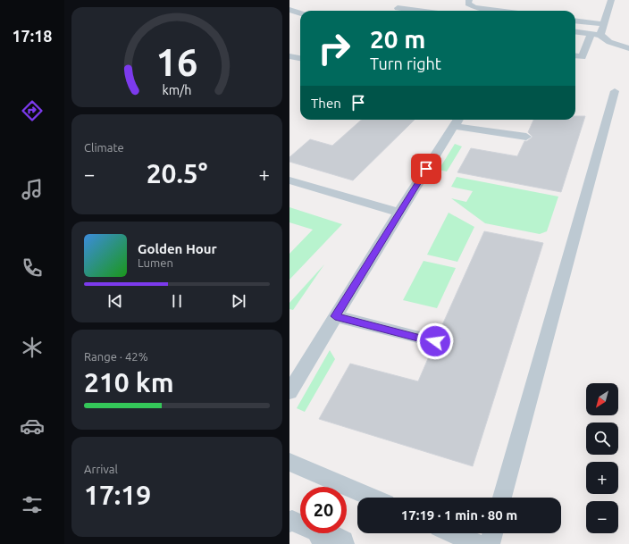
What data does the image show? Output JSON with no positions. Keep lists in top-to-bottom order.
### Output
{
  "north": "bottom left",
  "page": {
    "tabs": "17:18",
    "turn": ["20 m", "Turn right"],
    "then": "Then",
    "tile": [
      "Climate",
      ["Range · 42%", "210 km"],
      ["Arrival", "17:19"]
    ],
    "heat": ["−", "20.5°", "+"],
    "song": ["Golden Hour", "Lumen"],
    "map_buttons": ["+", "−"],
    "limit": "20",
    "trip": "17:19 · 1 min · 80 m",
    "gauge": ["16", "km/h"]
  }
}
